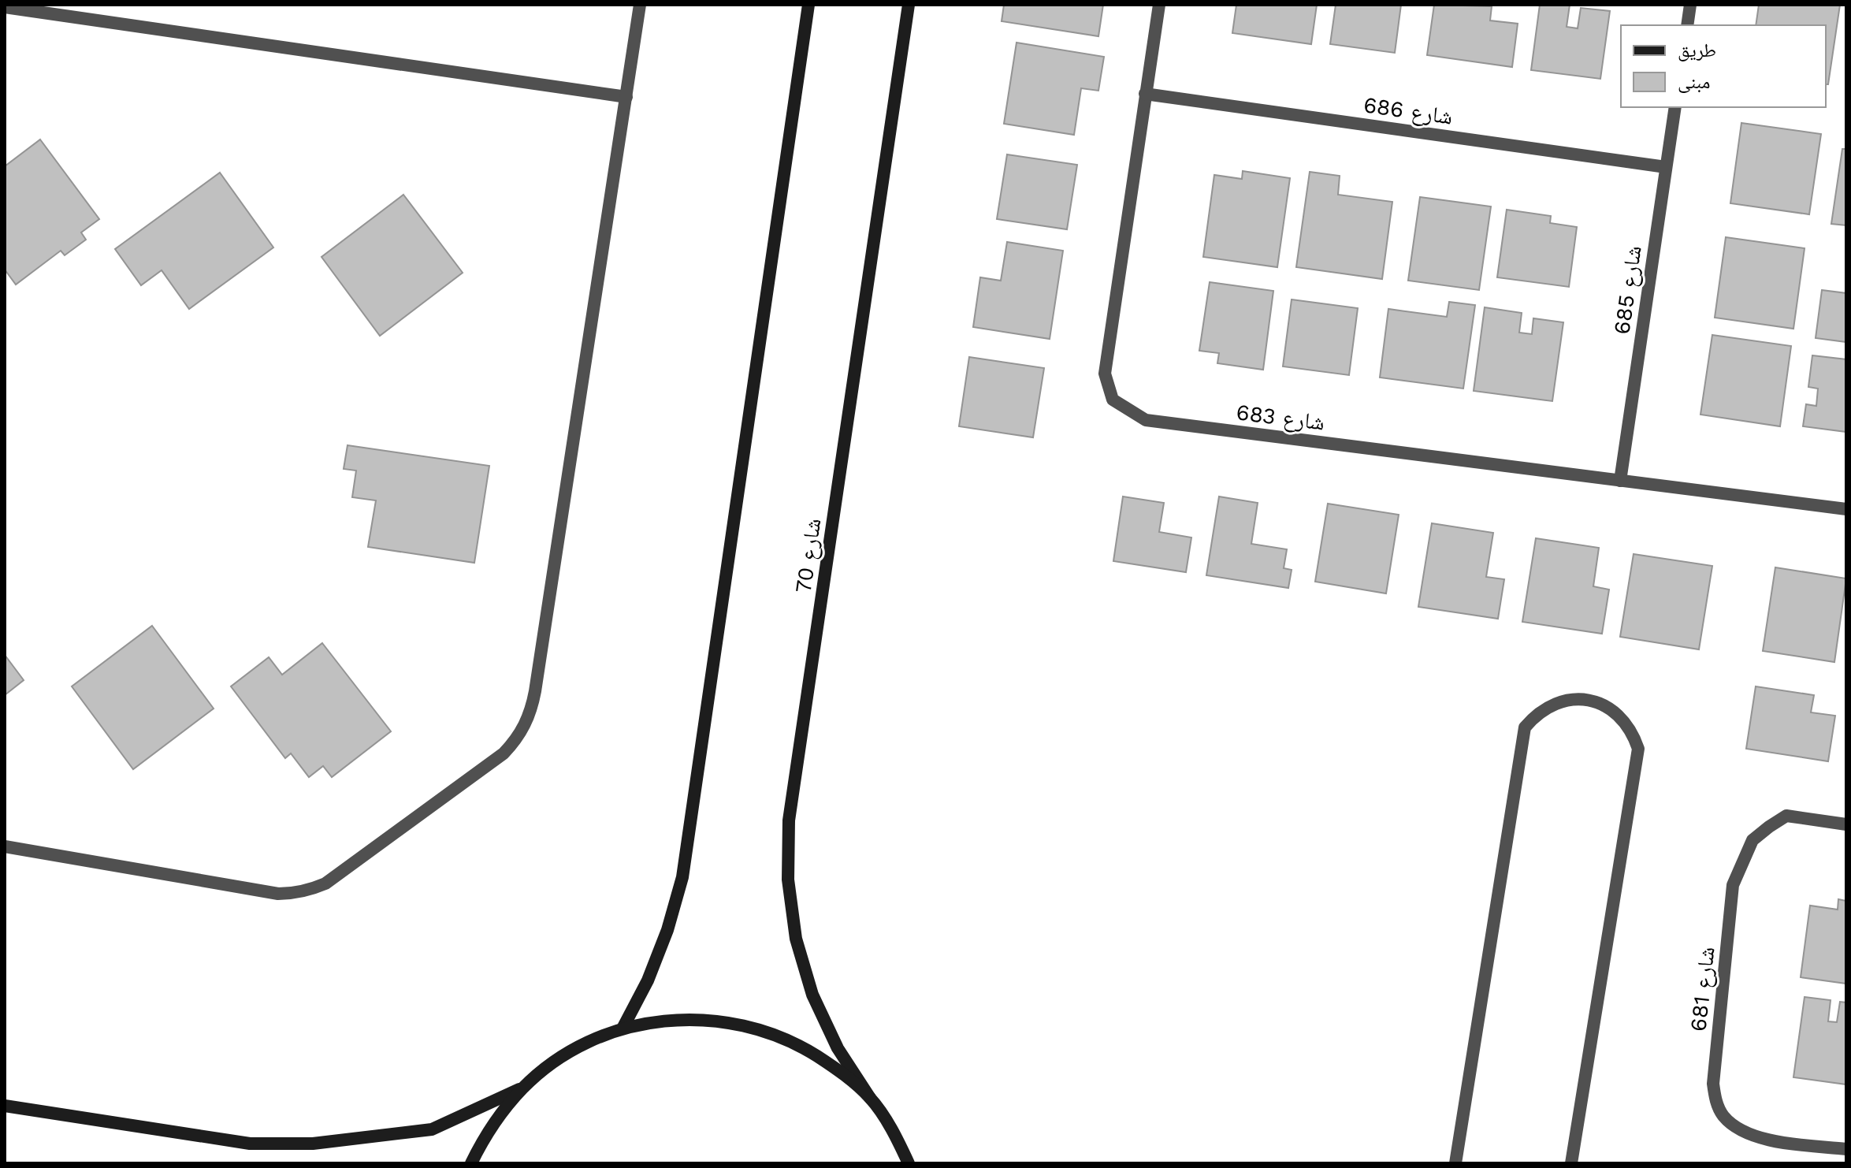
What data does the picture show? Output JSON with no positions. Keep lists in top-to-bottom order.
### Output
{
  "streets": {
    "main road": ["شارع 70"],
    "street": [
      "شارع 686",
      "شارع 685",
      "شارع 683",
      "شارع 681"
    ]
  },
  "crossings": [
    ["شارع 686", "شارع 685"],
    ["شارع 686", "شارع 683"],
    ["شارع 685", "شارع 683"]
  ],
  "legend": ["طريق", "مبنى"]
}
